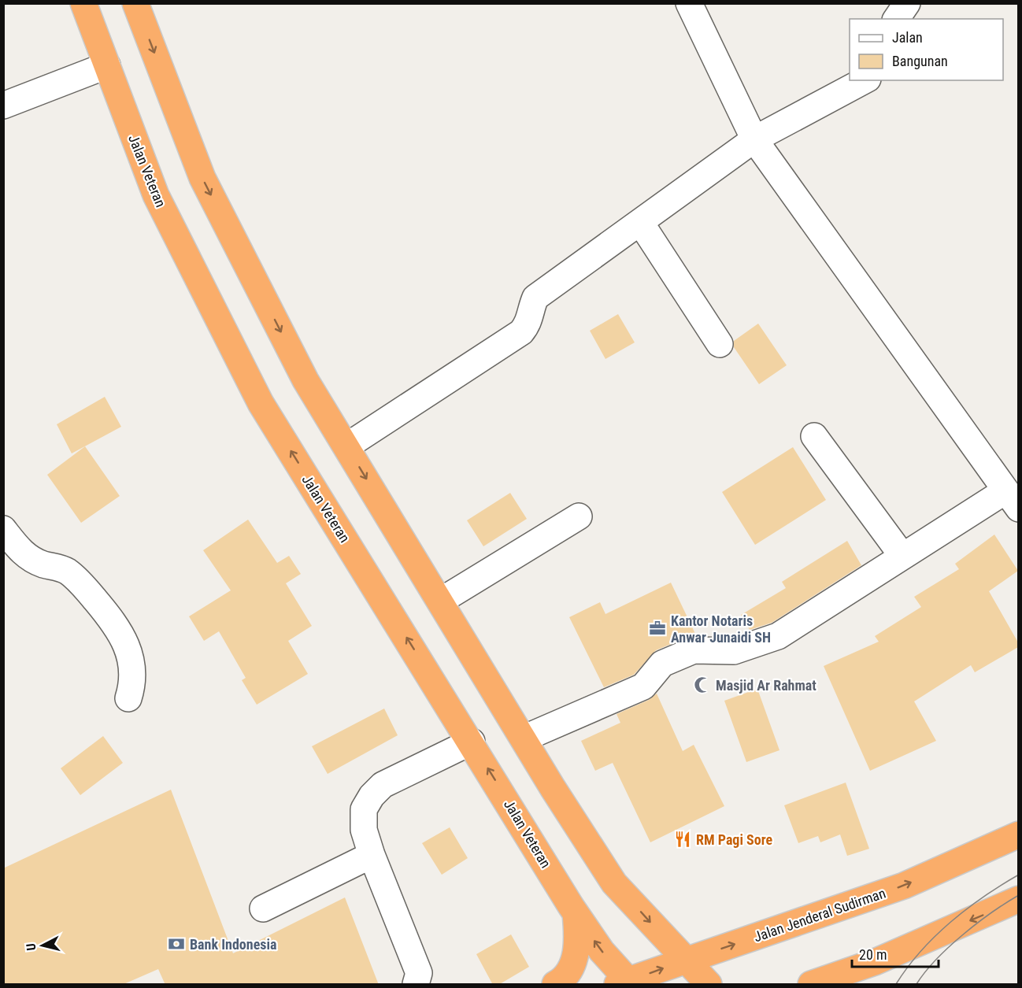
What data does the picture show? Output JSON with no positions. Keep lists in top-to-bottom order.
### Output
{
  "streets": {
    "highway": ["Jalan Veteran", "Jalan Jenderal Sudirman"]
  },
  "crossings": [
    ["Jalan Veteran", "Jalan Jenderal Sudirman"]
  ],
  "places": {
    "office": ["Kantor Notaris Anwar Junaidi SH"],
    "mosque": ["Masjid Ar Rahmat"],
    "restaurant": ["RM Pagi Sore"],
    "bank": ["Bank Indonesia"]
  },
  "legend": ["Jalan", "Bangunan"],
  "scale_bar": "20 m",
  "north": "left"
}
